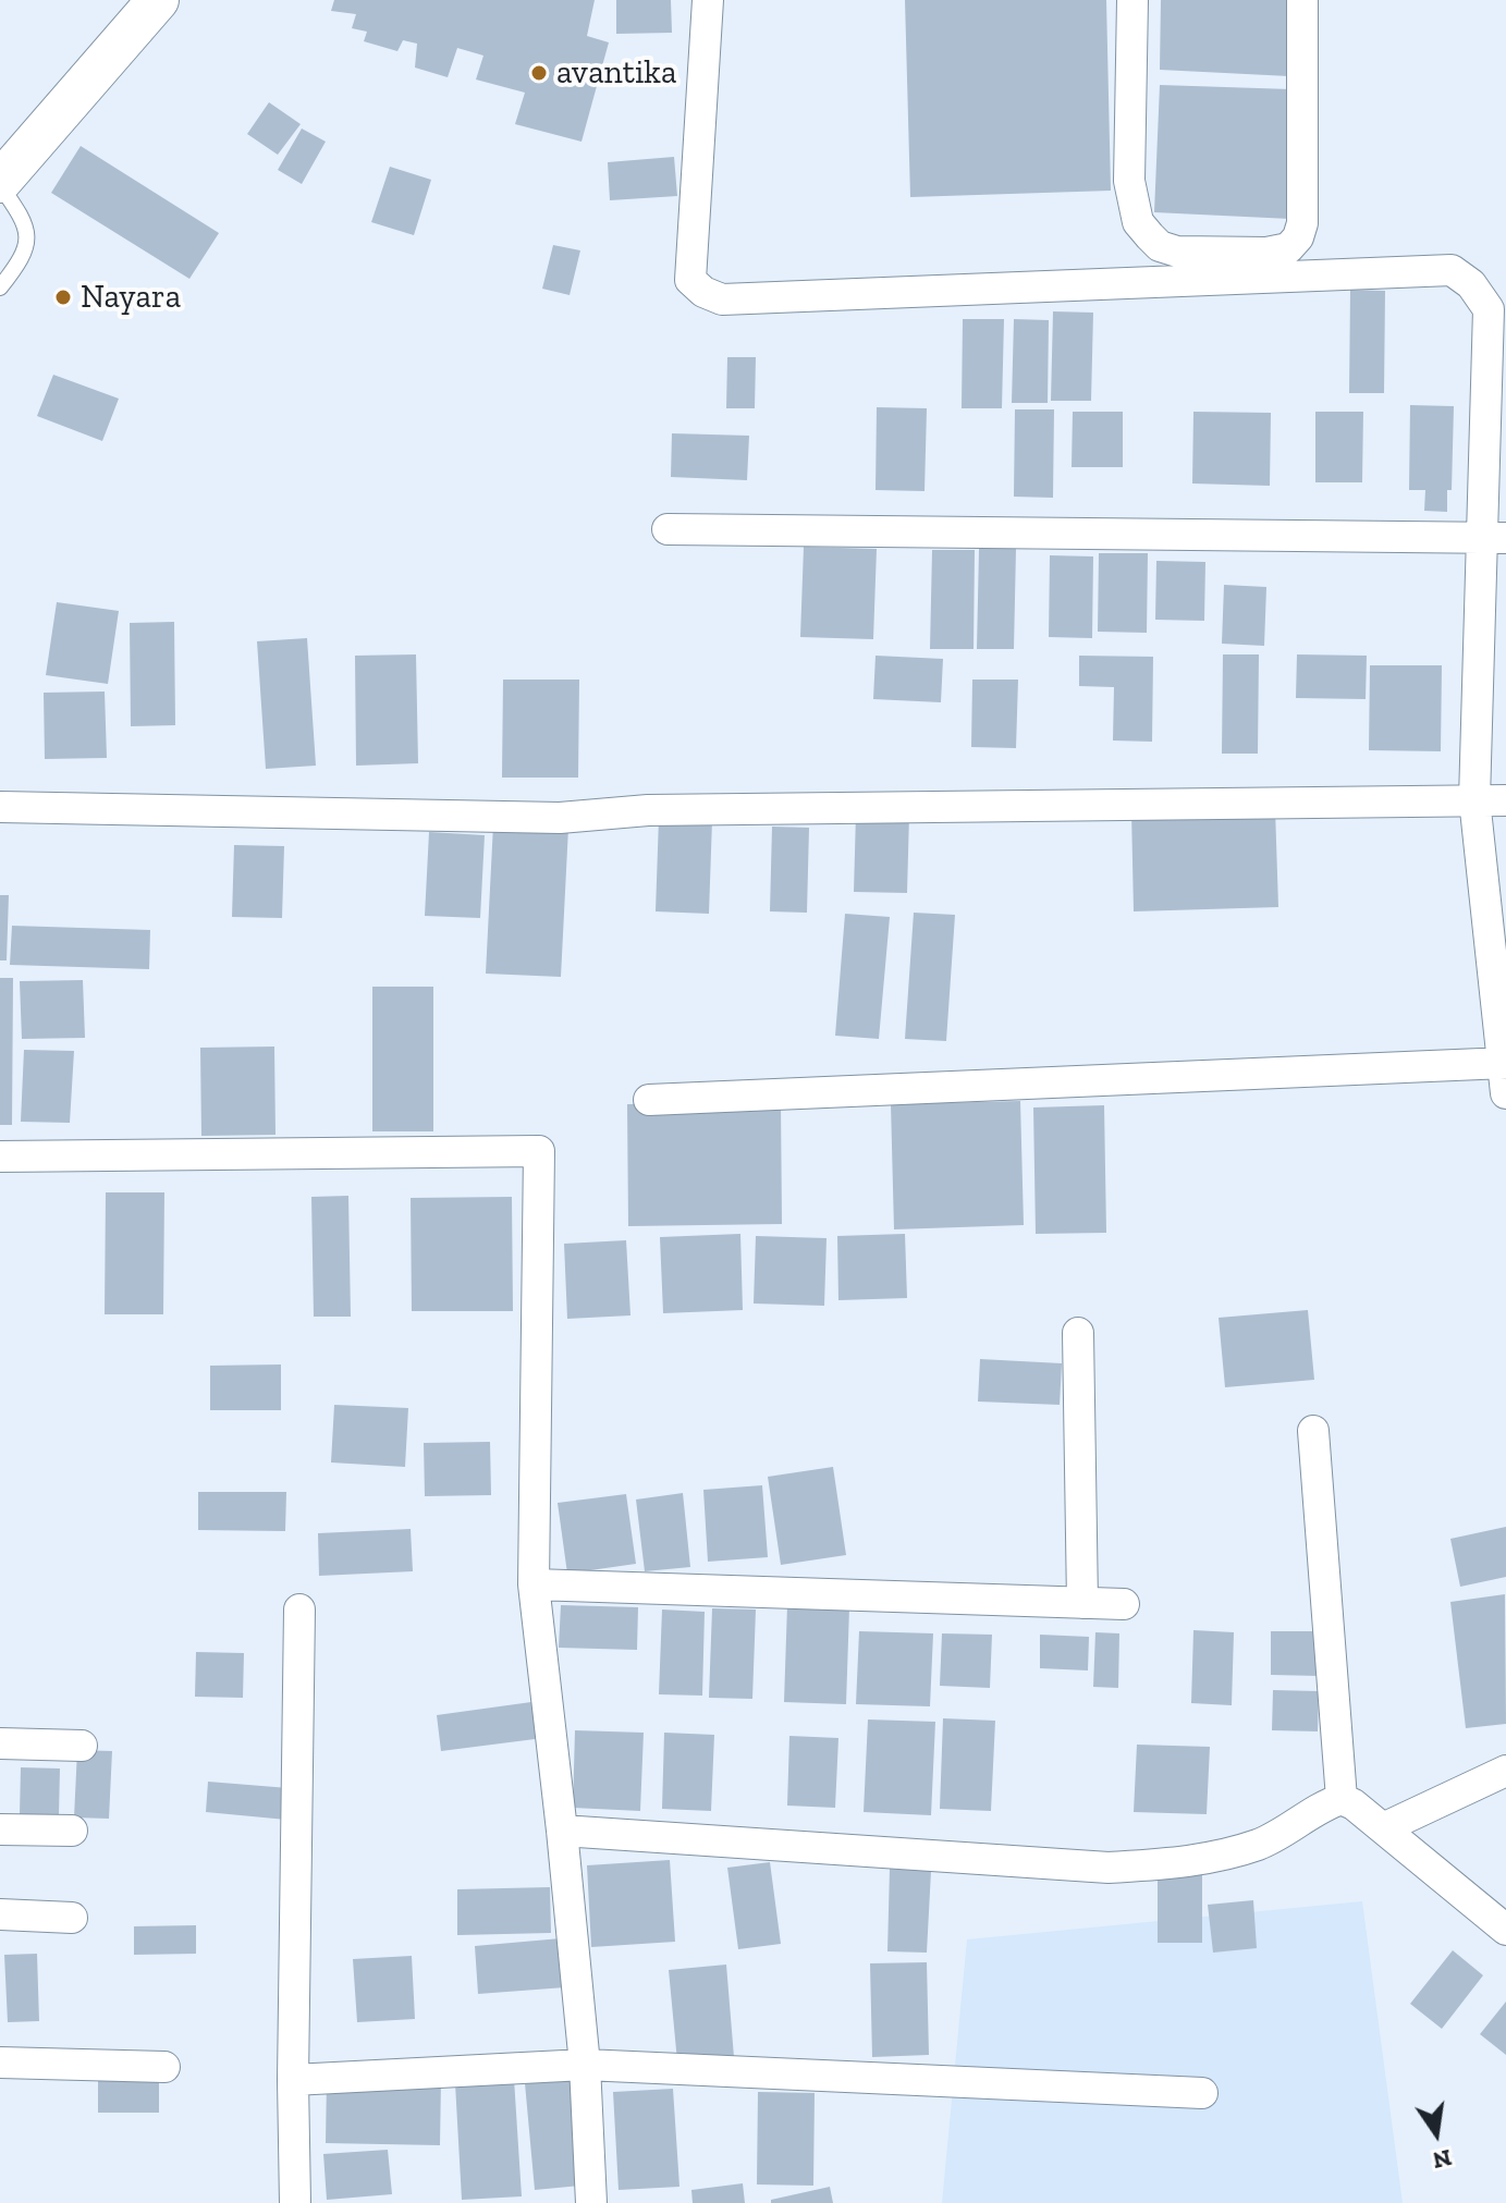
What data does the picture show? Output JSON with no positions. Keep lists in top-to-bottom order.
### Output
{
  "places": ["avantika", "Nayara"],
  "north": "bottom"
}
